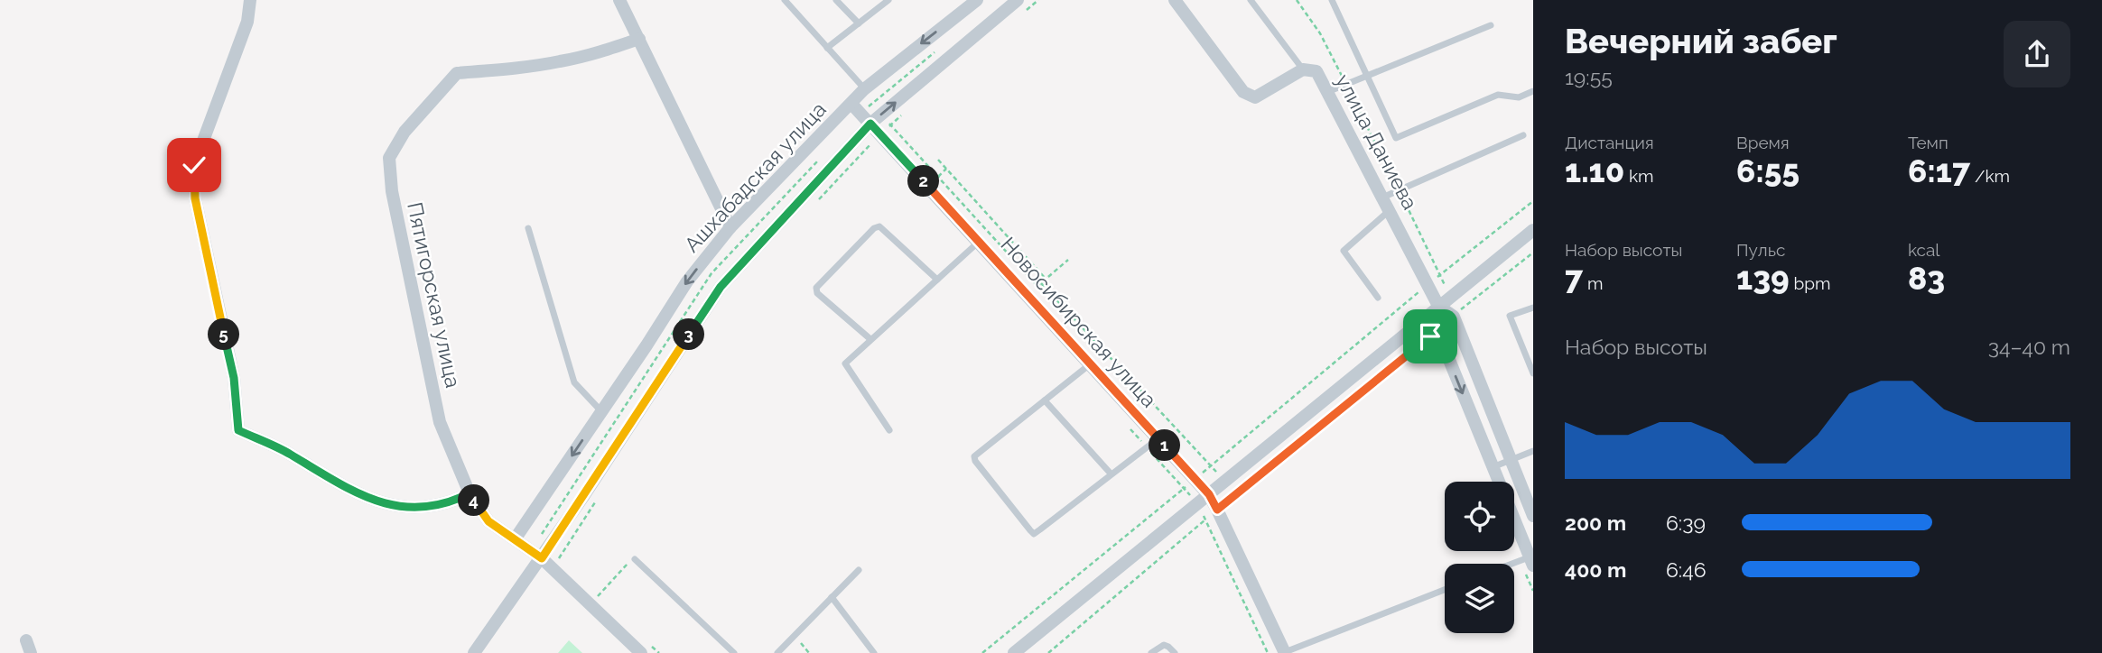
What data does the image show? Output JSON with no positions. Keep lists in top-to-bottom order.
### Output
{
  "streets": {
    "street": [
      "улица Даниева",
      "Ашхабадская улица",
      "Пятигорская улица",
      "Новосибирская улица"
    ]
  },
  "crossings": [
    ["Ашхабадская улица", "Пятигорская улица"],
    ["Ашхабадская улица", "Новосибирская улица"]
  ],
  "page": {
    "heading": ["Вечерний забег", "19:55"],
    "stats": [
      ["Дистанция", "1.10 km"],
      ["Время", "6:55"],
      ["Темп", "6:17 /km"],
      ["Набор высоты", "7 m"],
      ["Пульс", "139 bpm"],
      ["kcal", "83"]
    ],
    "pins": [
      "2",
      "3",
      "5",
      "1",
      "4"
    ],
    "chart": ["Набор высоты", "34–40 m"],
    "list": [
      {
        "name": "200 m",
        "note": "6:39"
      },
      {
        "name": "400 m",
        "note": "6:46"
      }
    ]
  }
}
